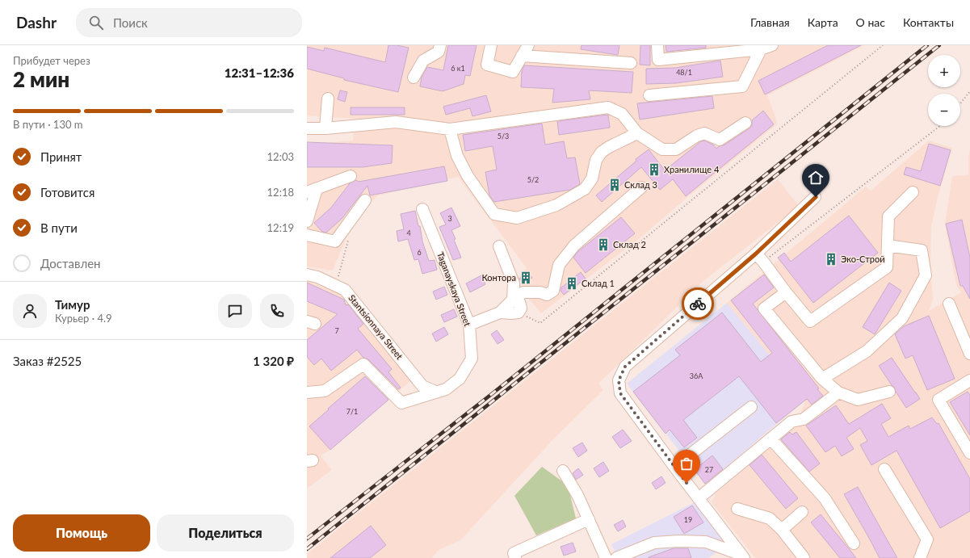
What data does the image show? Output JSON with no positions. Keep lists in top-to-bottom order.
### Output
{
  "streets": {
    "street": ["Taganayskaya Street", "Stantsionnaya Street"]
  },
  "crossings": [
    ["Taganayskaya Street", "Stantsionnaya Street"]
  ],
  "places": {
    "building": [
      "Хранилище 4",
      "Склад 3",
      "Склад 2",
      "Эко-Строй",
      "Контора",
      "Склад 1"
    ]
  },
  "house_numbers": [
    "6 к1",
    "48/1",
    "5/3",
    "5/2",
    "3",
    "4",
    "6",
    "7",
    "36А",
    "7/1",
    "27",
    "19"
  ],
  "page": {
    "header": "Dashr",
    "search": "Поиск",
    "nav": [
      "Главная",
      "Карта",
      "О нас",
      "Контакты"
    ],
    "heading": ["2 мин", "Прибудет через", "12:31–12:36"],
    "panel": [
      "Тимур",
      "Курьер · 4.9",
      "Заказ #2525",
      "1 320 ₽"
    ],
    "map_buttons": ["+", "−"],
    "bar": "В пути · 130 m",
    "list": [
      ["Принят", "12:03"],
      ["Готовится", "12:18"],
      ["В пути", "12:19"],
      "Доставлен"
    ],
    "buttons": ["Помощь", "Поделиться"]
  }
}
